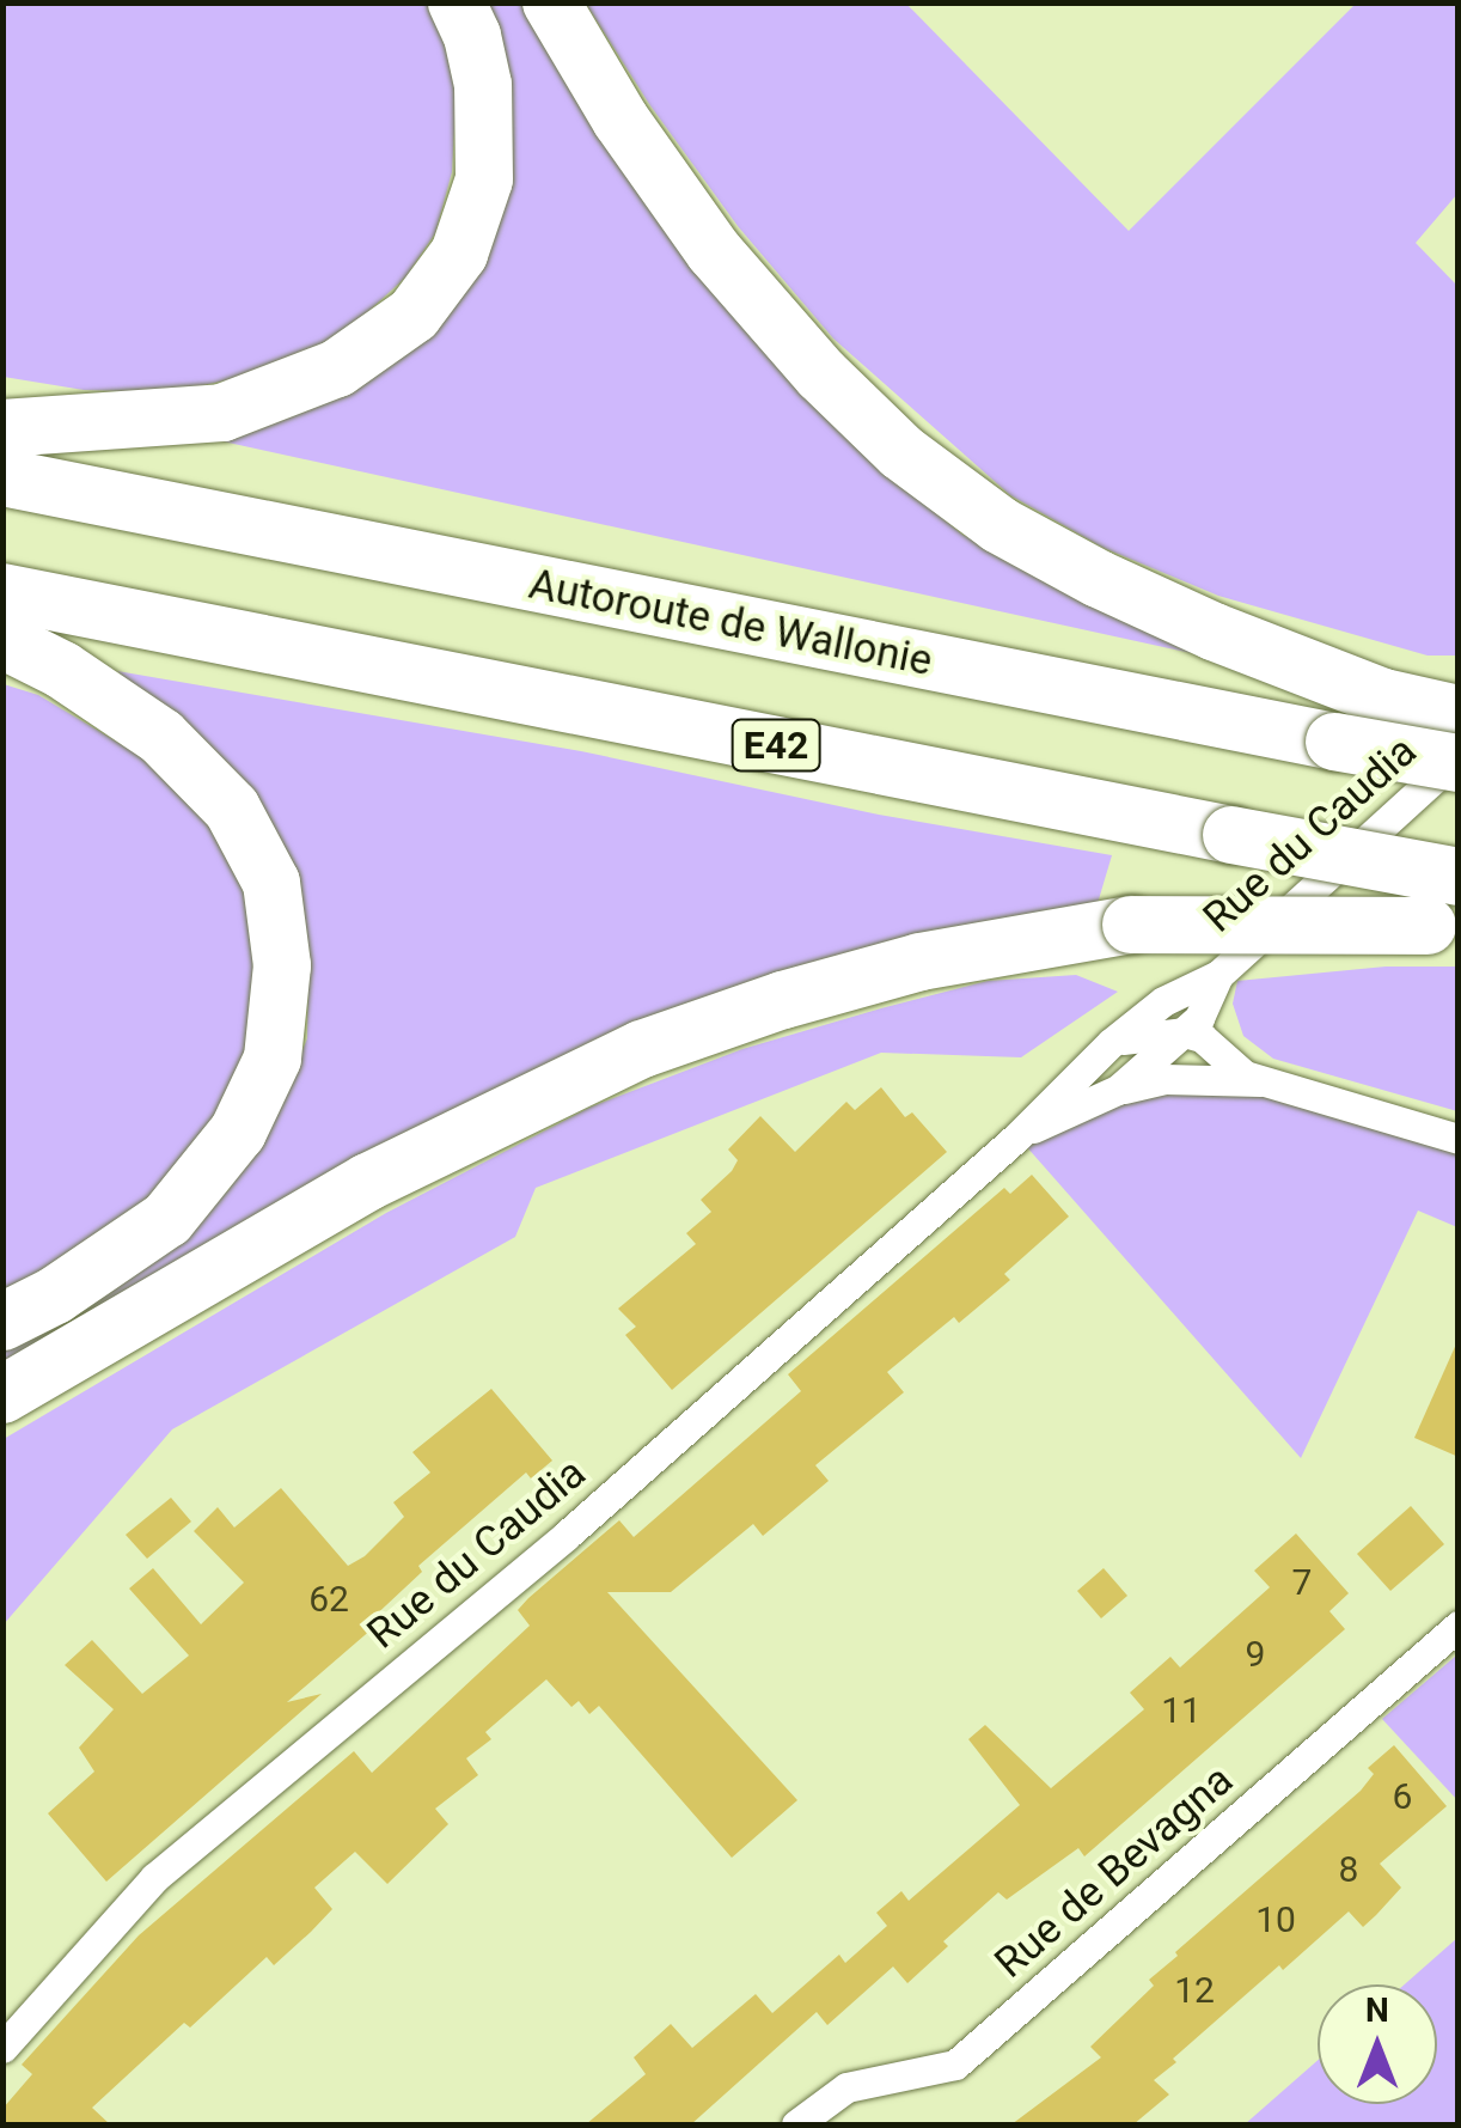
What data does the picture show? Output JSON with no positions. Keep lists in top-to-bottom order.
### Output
{
  "streets": {
    "highway": ["Autoroute de Wallonie", "E42"],
    "street": ["Rue du Caudia", "Rue de Bevagna"]
  },
  "crossings": [
    ["Autoroute de Wallonie", "Rue du Caudia"]
  ],
  "house_numbers": [
    "7",
    "62",
    "9",
    "11",
    "6",
    "8",
    "10",
    "12"
  ],
  "north": "top"
}
